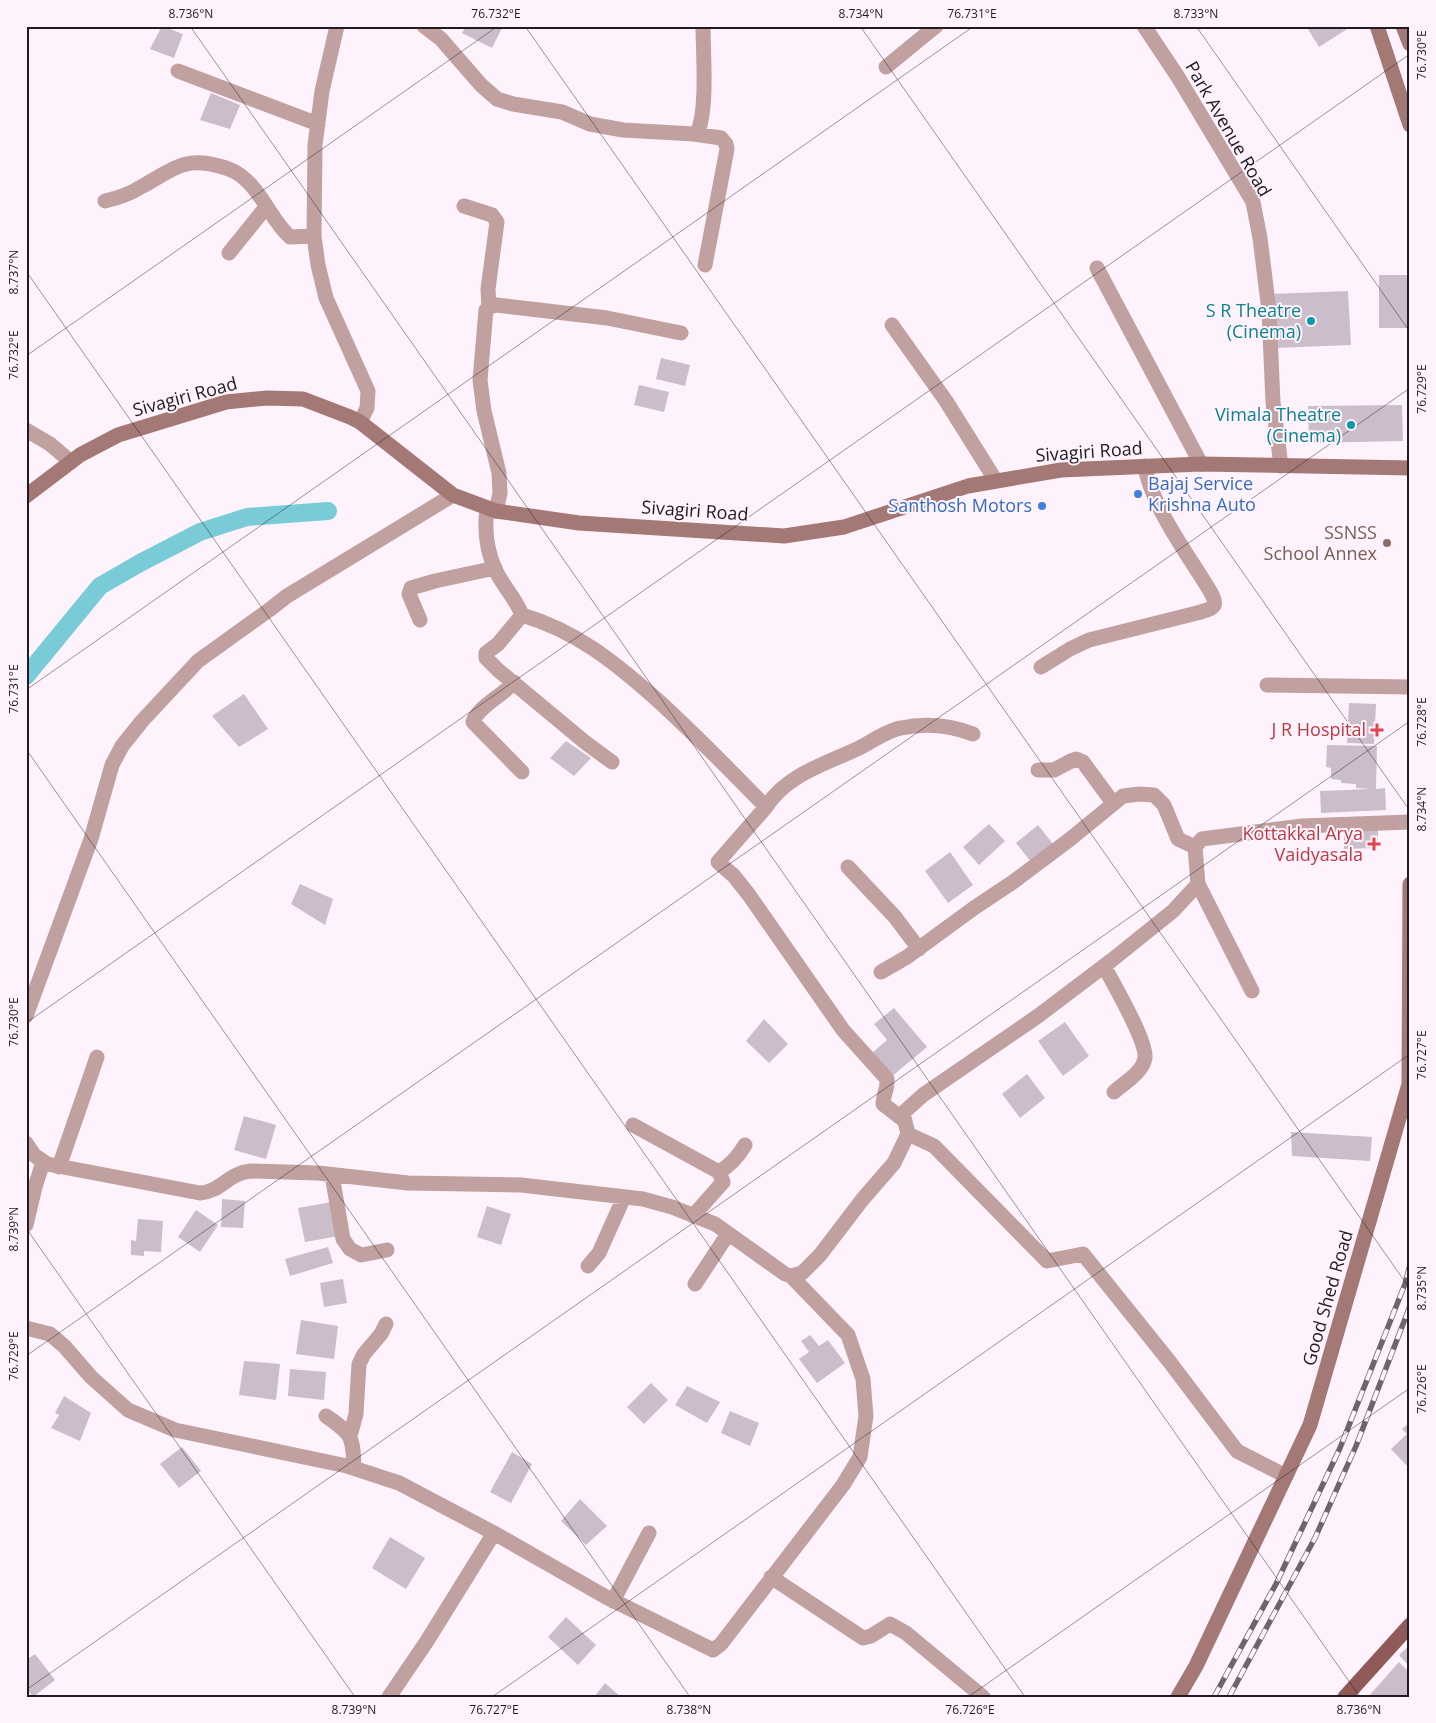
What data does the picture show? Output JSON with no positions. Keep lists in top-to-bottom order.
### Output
{
  "streets": {
    "main road": ["Sivagiri Road", "Good Shed Road"],
    "street": ["Park Avenue Road"]
  },
  "crossings": [
    ["Park Avenue Road", "Sivagiri Road"]
  ],
  "places": {
    "other": [
      "S R Theatre (Cinema)",
      "Vimala Theatre (Cinema)",
      "Bajaj Service Krishna Auto",
      "Santhosh Motors",
      "SSNSS School Annex"
    ],
    "health": ["J R Hospital", "Kottakkal Arya Vaidyasala"]
  },
  "coordinates": [
    "8.736°N",
    "76.732°E",
    "8.734°N",
    "76.731°E",
    "8.733°N",
    "76.730°E",
    "8.737°N",
    "76.729°E",
    "76.728°E",
    "76.727°E",
    "8.739°N",
    "8.735°N",
    "76.726°E",
    "8.738°N"
  ]
}
